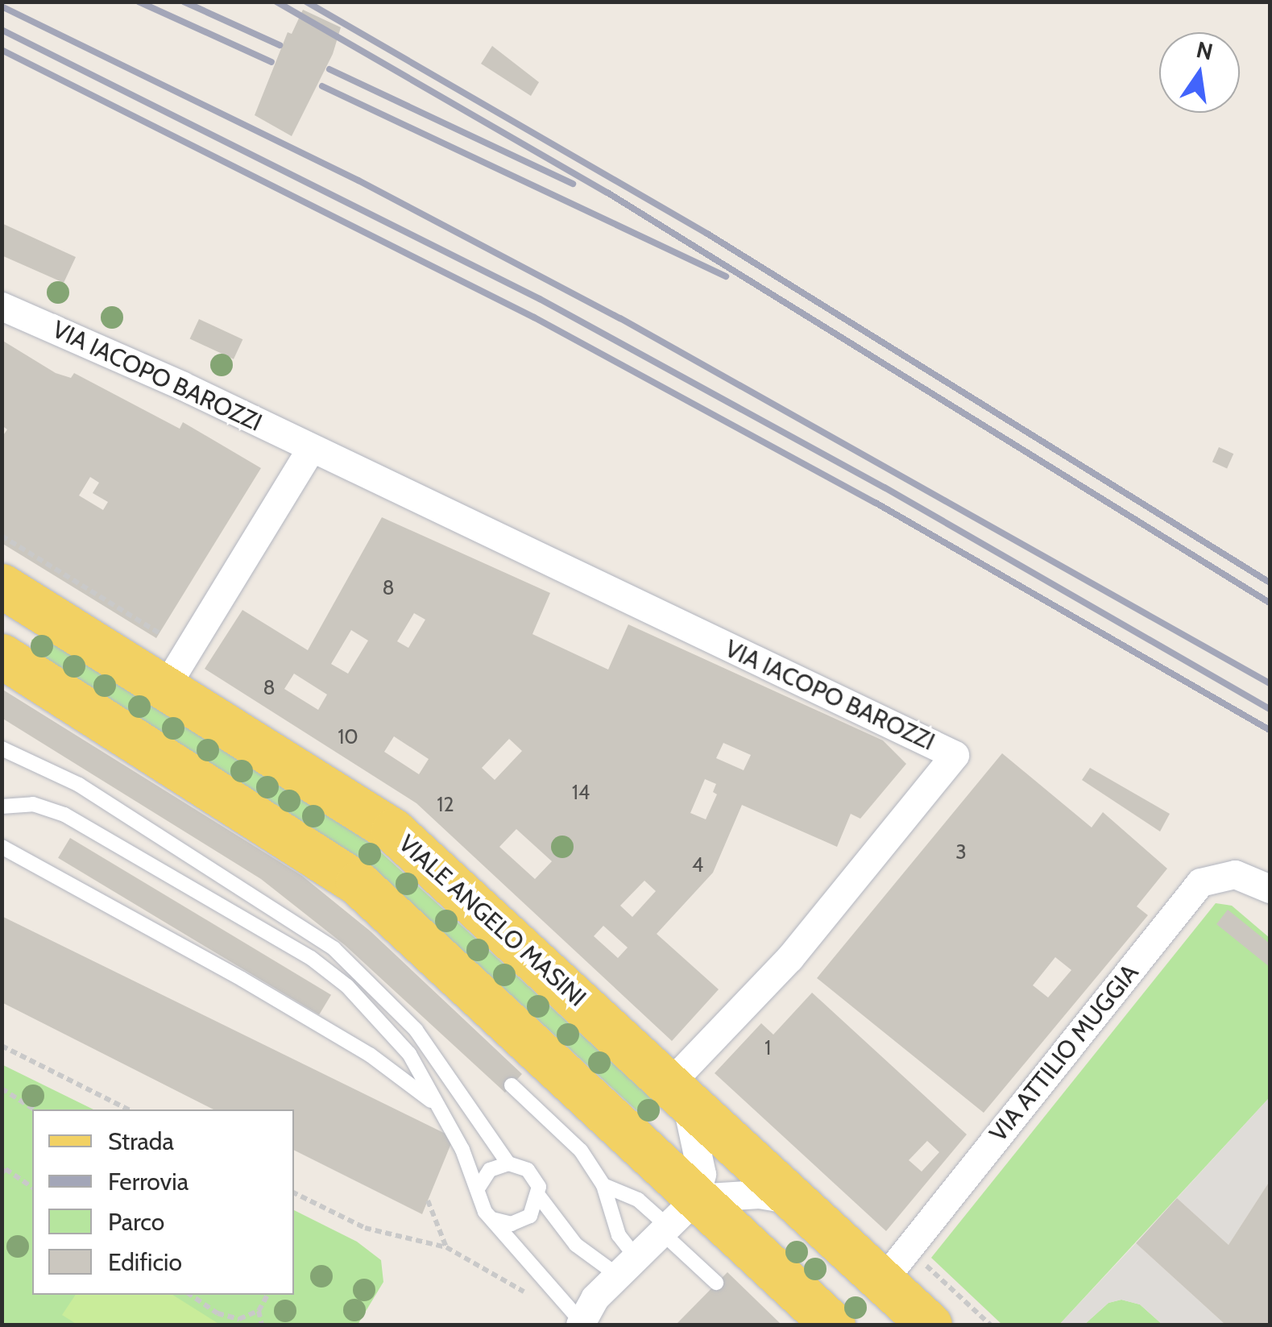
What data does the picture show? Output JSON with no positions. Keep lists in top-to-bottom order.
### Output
{
  "streets": {
    "main road": ["VIALE ANGELO MASINI"],
    "street": ["VIA IACOPO BAROZZI", "VIA ATTILIO MUGGIA"]
  },
  "crossings": [
    ["VIA IACOPO BAROZZI", "VIALE ANGELO MASINI"],
    ["VIALE ANGELO MASINI", "VIA ATTILIO MUGGIA"]
  ],
  "house_numbers": [
    "8",
    "8",
    "10",
    "14",
    "12",
    "3",
    "4",
    "1"
  ],
  "legend": [
    "Strada",
    "Ferrovia",
    "Parco",
    "Edificio"
  ],
  "north": "top"
}
